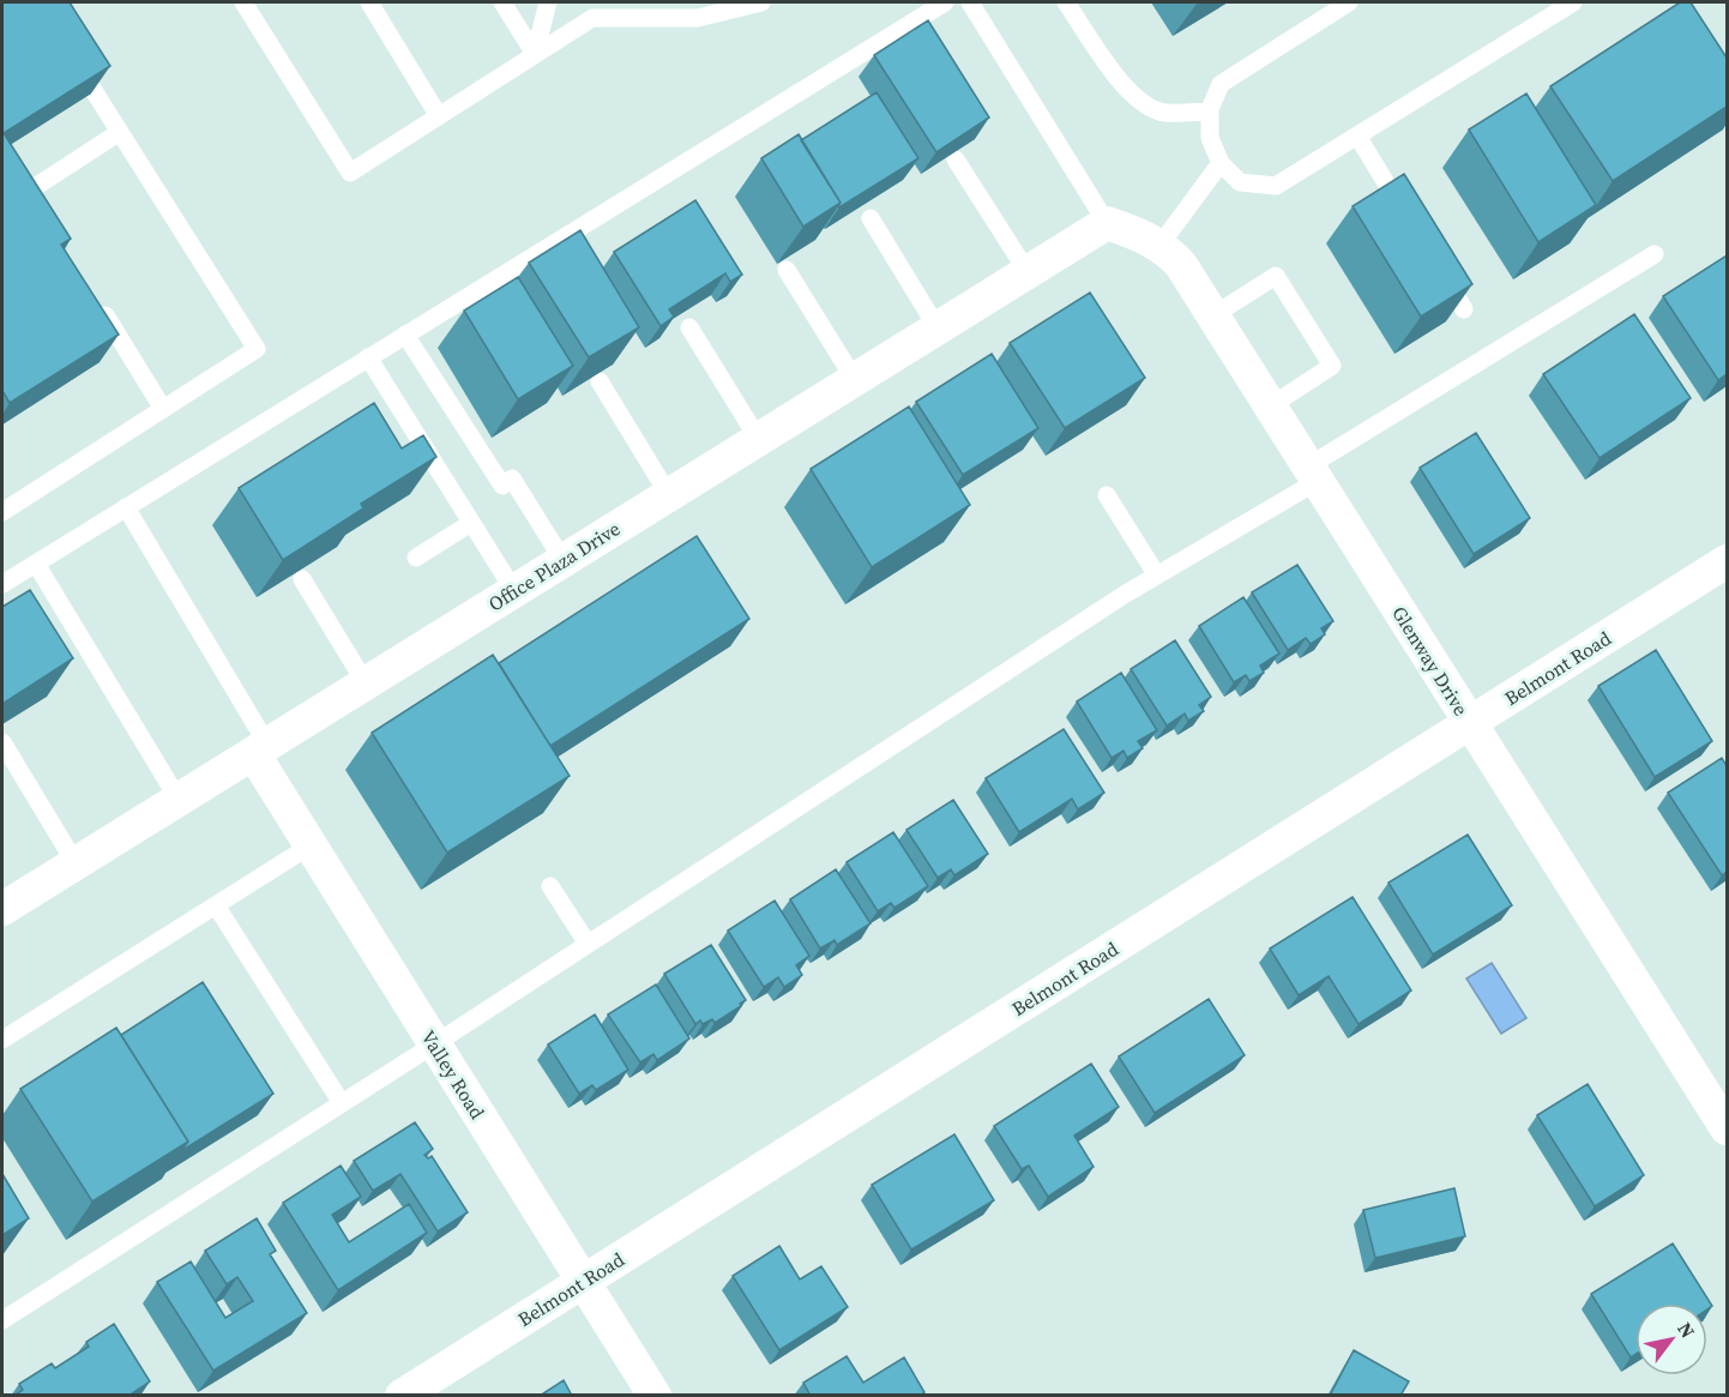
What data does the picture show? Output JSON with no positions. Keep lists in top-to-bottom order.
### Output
{
  "streets": {
    "street": [
      "Office Plaza Drive",
      "Glenway Drive",
      "Belmont Road",
      "Valley Road"
    ]
  },
  "crossings": [
    ["Office Plaza Drive", "Glenway Drive"],
    ["Office Plaza Drive", "Valley Road"],
    ["Glenway Drive", "Belmont Road"],
    ["Belmont Road", "Valley Road"]
  ],
  "north": "top right"
}
